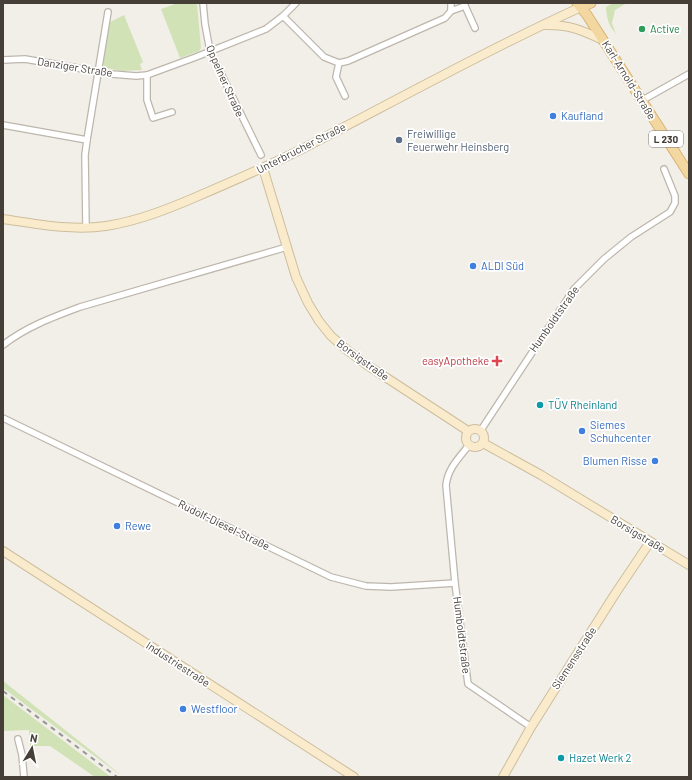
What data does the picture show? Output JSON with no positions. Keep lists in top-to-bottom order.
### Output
{
  "streets": {
    "main road": ["Karl-Arnold-Straße", "L 230"],
    "street": [
      "Danziger Straße",
      "Oppelner Straße",
      "Unterbrucher Straße",
      "Humboldtstraße",
      "Borsigstraße",
      "Rudolf-Diesel-Straße",
      "Siemensstraße",
      "Industriestraße"
    ]
  },
  "crossings": [
    ["Danziger Straße", "Oppelner Straße"],
    ["Karl-Arnold-Straße", "Unterbrucher Straße"],
    ["Unterbrucher Straße", "Borsigstraße"],
    ["Humboldtstraße", "Borsigstraße"],
    ["Humboldtstraße", "Rudolf-Diesel-Straße"],
    ["Humboldtstraße", "Siemensstraße"],
    ["Borsigstraße", "Siemensstraße"]
  ],
  "places": {
    "other": [
      "Active",
      "Kaufland",
      "Freiwillige Feuerwehr Heinsberg",
      "ALDI Süd",
      "TÜV Rheinland",
      "Siemes Schuhcenter",
      "Blumen Risse",
      "Rewe",
      "Westfloor",
      "Hazet Werk 2"
    ],
    "health": ["easyApotheke"]
  },
  "north": "top"
}
